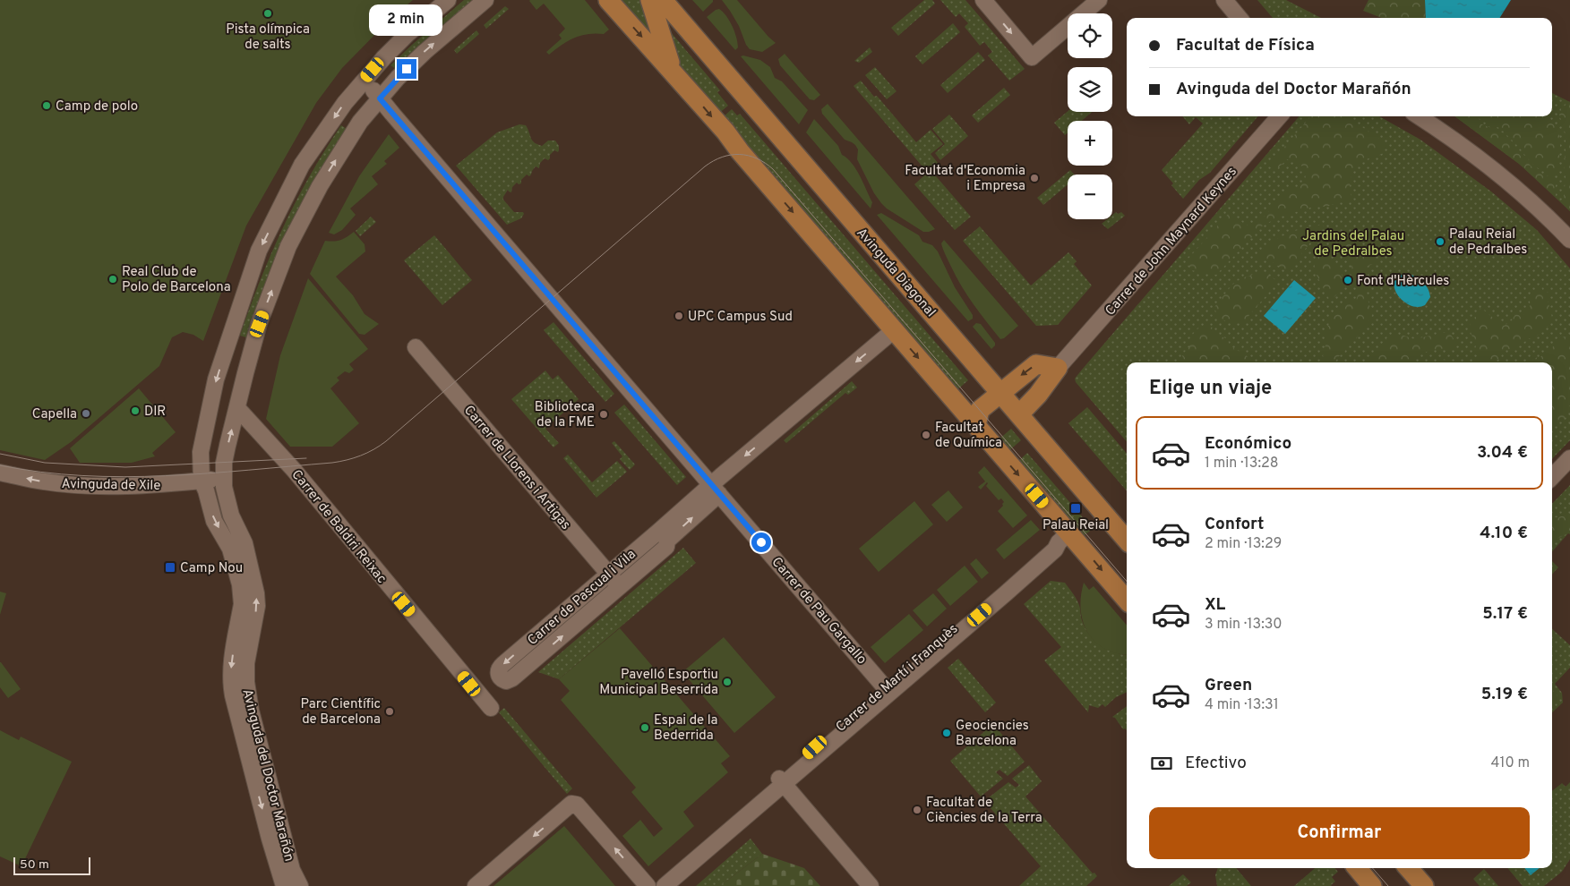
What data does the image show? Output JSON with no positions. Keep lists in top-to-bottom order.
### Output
{
  "streets": {
    "main road": ["Avinguda Diagonal"],
    "street": [
      "Carrer de John Maynard Keynes",
      "Carrer de Llorens i Artigas",
      "Avinguda de Xile",
      "Carrer de Baldiri Reixac",
      "Carrer de Pascual i Vila",
      "Carrer de Pau Gargallo",
      "Carrer de Martí i Franquès",
      "Avinguda del Doctor Marañón"
    ]
  },
  "crossings": [
    ["Carrer de Llorens i Artigas", "Carrer de Pascual i Vila"],
    ["Avinguda de Xile", "Avinguda del Doctor Marañón"],
    ["Carrer de Baldiri Reixac", "Avinguda del Doctor Marañón"],
    ["Carrer de Pascual i Vila", "Carrer de Pau Gargallo"],
    ["Carrer de Pau Gargallo", "Carrer de Martí i Franquès"],
    ["Carrer de Pau Gargallo", "Avinguda del Doctor Marañón"]
  ],
  "one_way": ["Avinguda de Xile"],
  "parks": ["Jardins del Palau de Pedralbes"],
  "places": {
    "other": [
      "Pista olímpica de salts",
      "Camp de polo",
      "Facultat d'Economia i Empresa",
      "Palau Reial de Pedralbes",
      "Real Club de Polo de Barcelona",
      "Font d'Hèrcules",
      "UPC Campus Sud",
      "DIR",
      "Capella",
      "Biblioteca de la FME",
      "Facultat de Química",
      "Pavelló Esportiu Municipal Beserrida",
      "Parc Científic de Barcelona",
      "Espai de la Bederrida",
      "Geociencies Barcelona",
      "Facultat de Ciències de la Terra"
    ],
    "transit": ["Palau Reial", "Camp Nou"]
  },
  "scale_bar": "50 m",
  "page": {
    "bubble": "2 min",
    "map_buttons": ["+", "−"],
    "banner": ["Facultat de Física", "Avinguda del Doctor Marañón"],
    "heading": "Elige un viaje",
    "list": [
      {
        "name": "Económico",
        "note": "1 min · 13:28",
        "value": "3.04 €"
      },
      {
        "name": "Confort",
        "note": "2 min · 13:29",
        "value": "4.10 €"
      },
      {
        "name": "XL",
        "note": "3 min · 13:30",
        "value": "5.17 €"
      },
      {
        "name": "Green",
        "note": "4 min · 13:31",
        "value": "5.19 €"
      }
    ],
    "pay": ["Efectivo", "410 m"],
    "buttons": "Confirmar",
    "scale": "50 m"
  }
}
